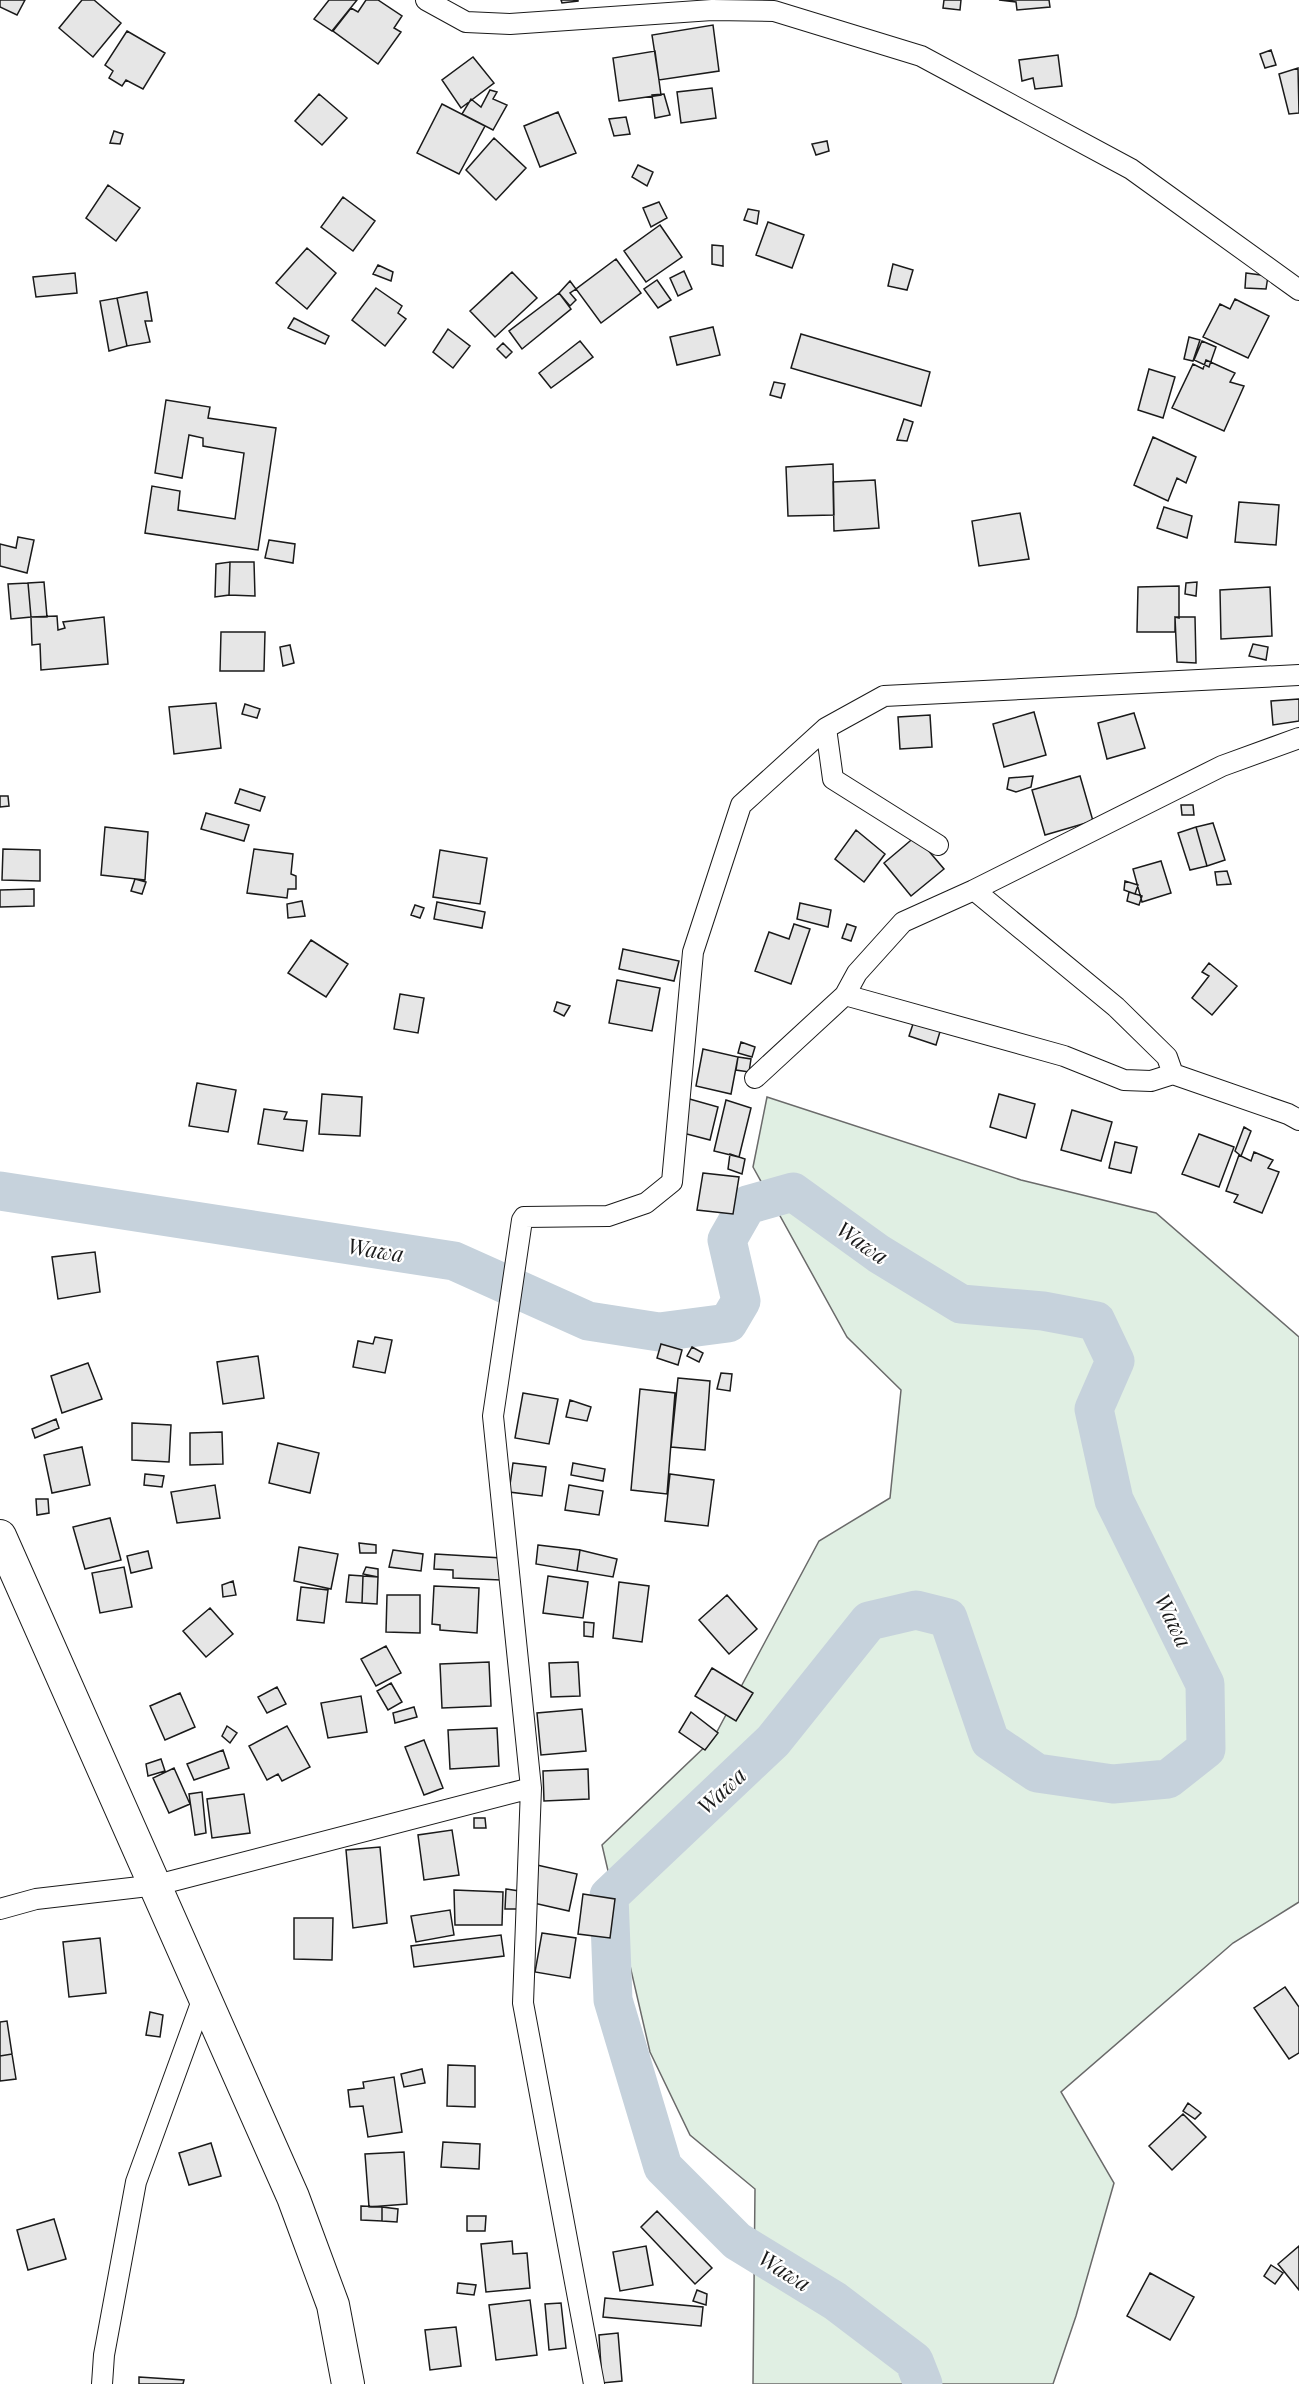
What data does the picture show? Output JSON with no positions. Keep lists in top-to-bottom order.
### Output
{
  "water": ["Wawa"]
}
